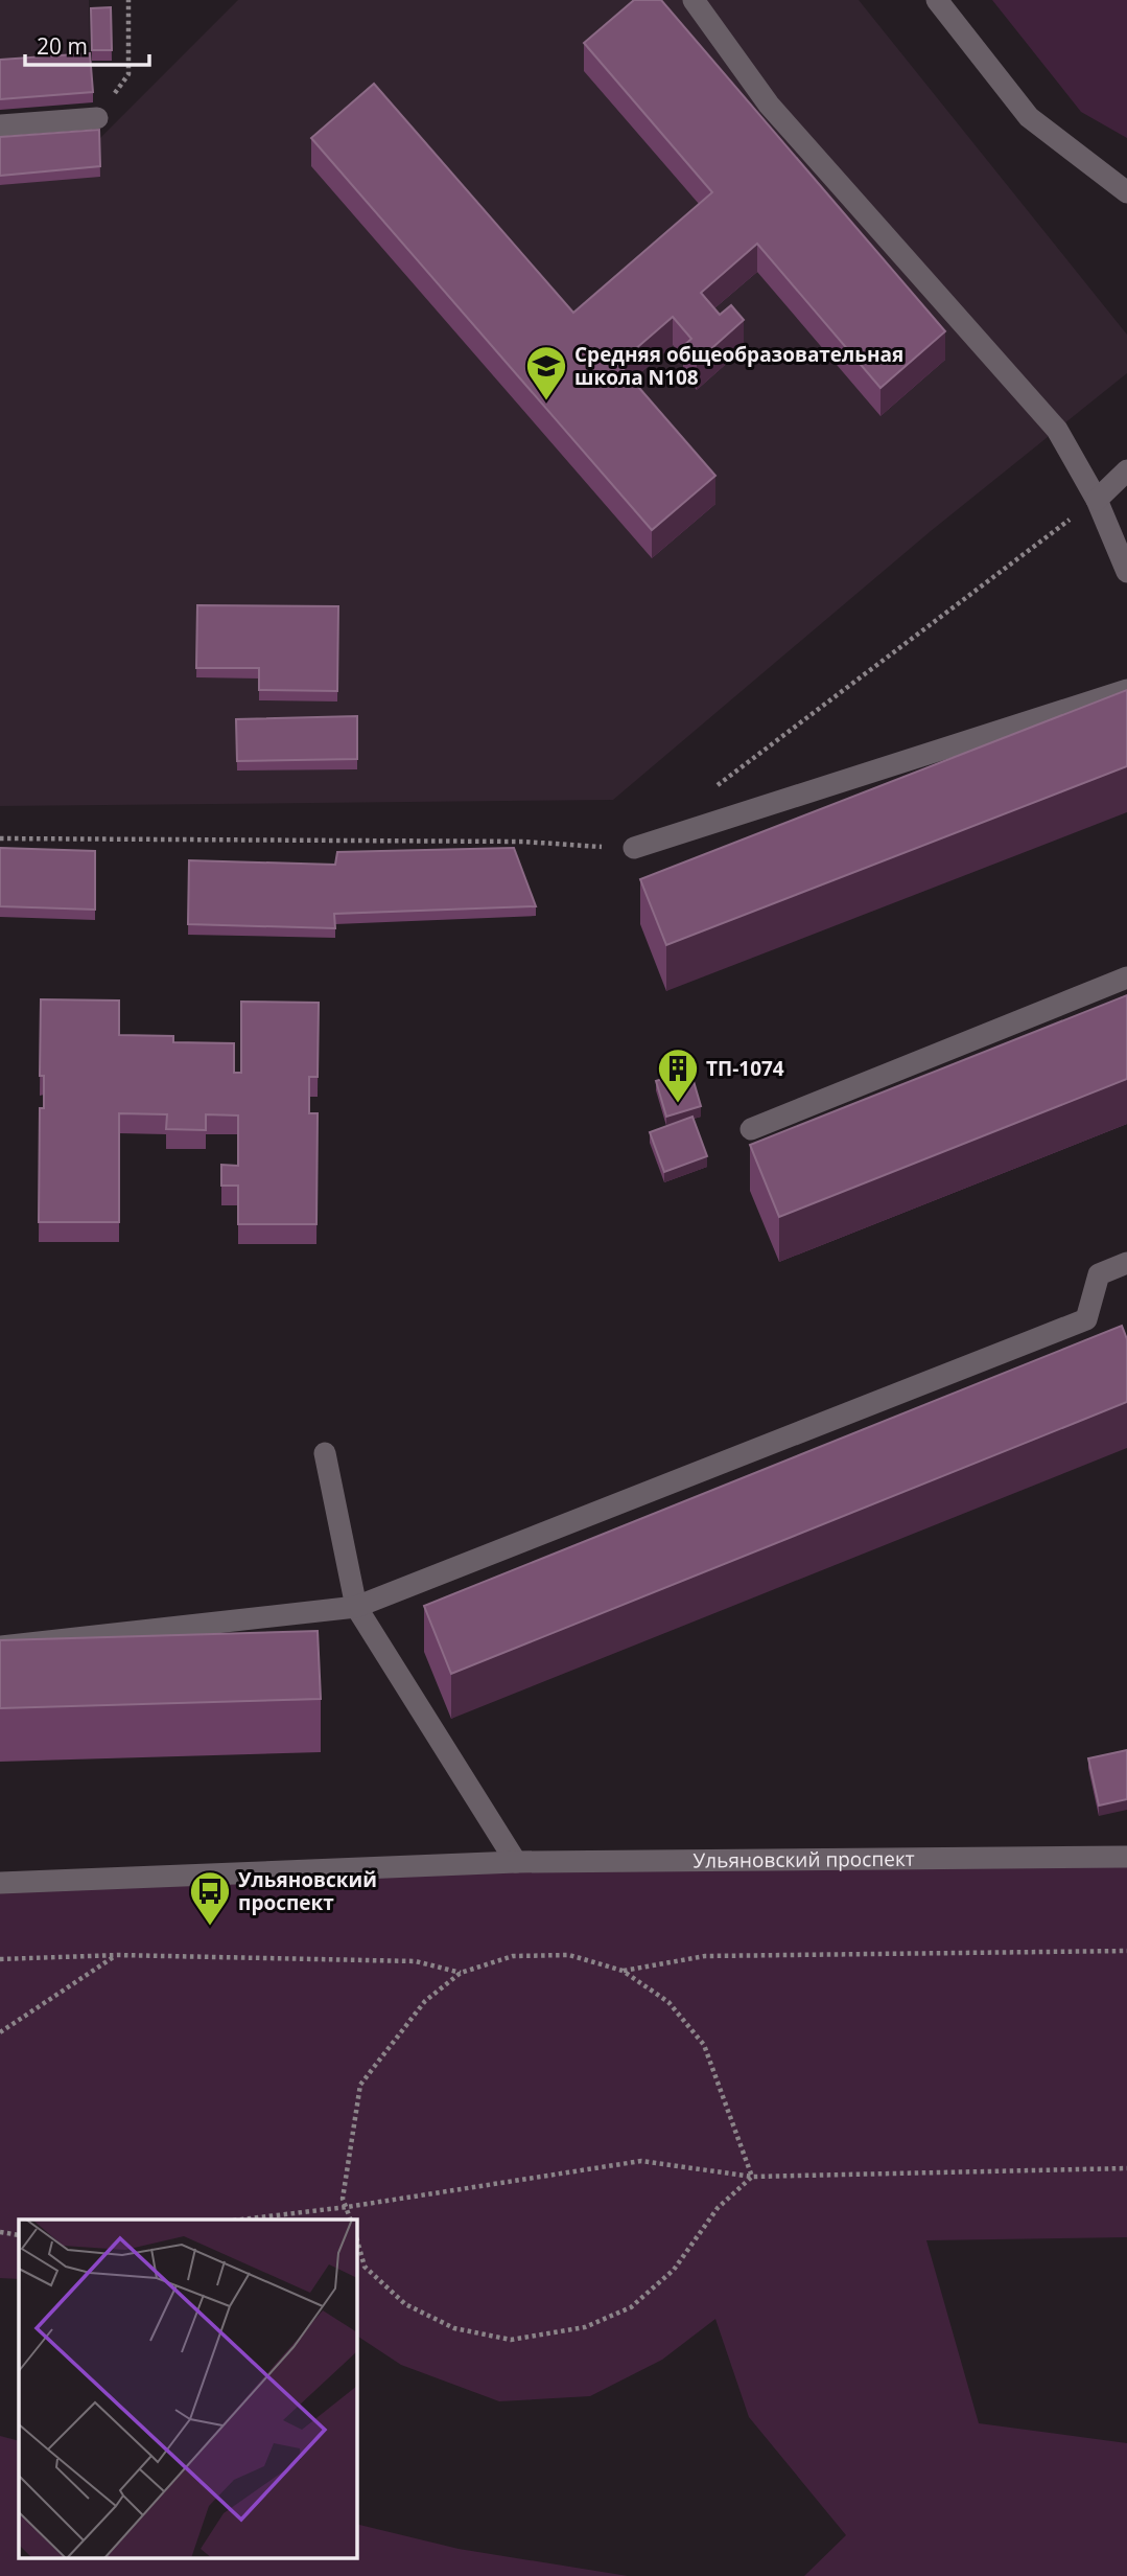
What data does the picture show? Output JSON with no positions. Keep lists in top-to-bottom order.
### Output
{
  "streets": {
    "street": ["Ульяновский проспект"]
  },
  "places": {
    "school or university": ["Средняя общеобразовательная школа N108"],
    "building": ["ТП-1074"],
    "bus stop": ["Ульяновский проспект"]
  },
  "scale_bar": "20 m"
}
